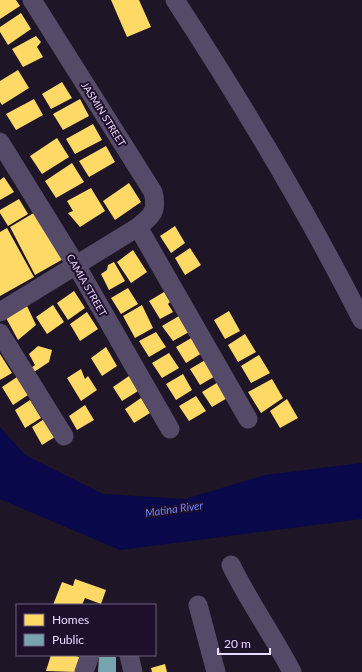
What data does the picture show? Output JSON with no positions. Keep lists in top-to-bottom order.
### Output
{
  "streets": {
    "street": ["JASMIN STREET", "CAMIA STREET"]
  },
  "crossings": [
    ["JASMIN STREET", "CAMIA STREET"]
  ],
  "water": ["Matina River"],
  "legend": ["Homes", "Public"],
  "scale_bar": "20 m"
}
